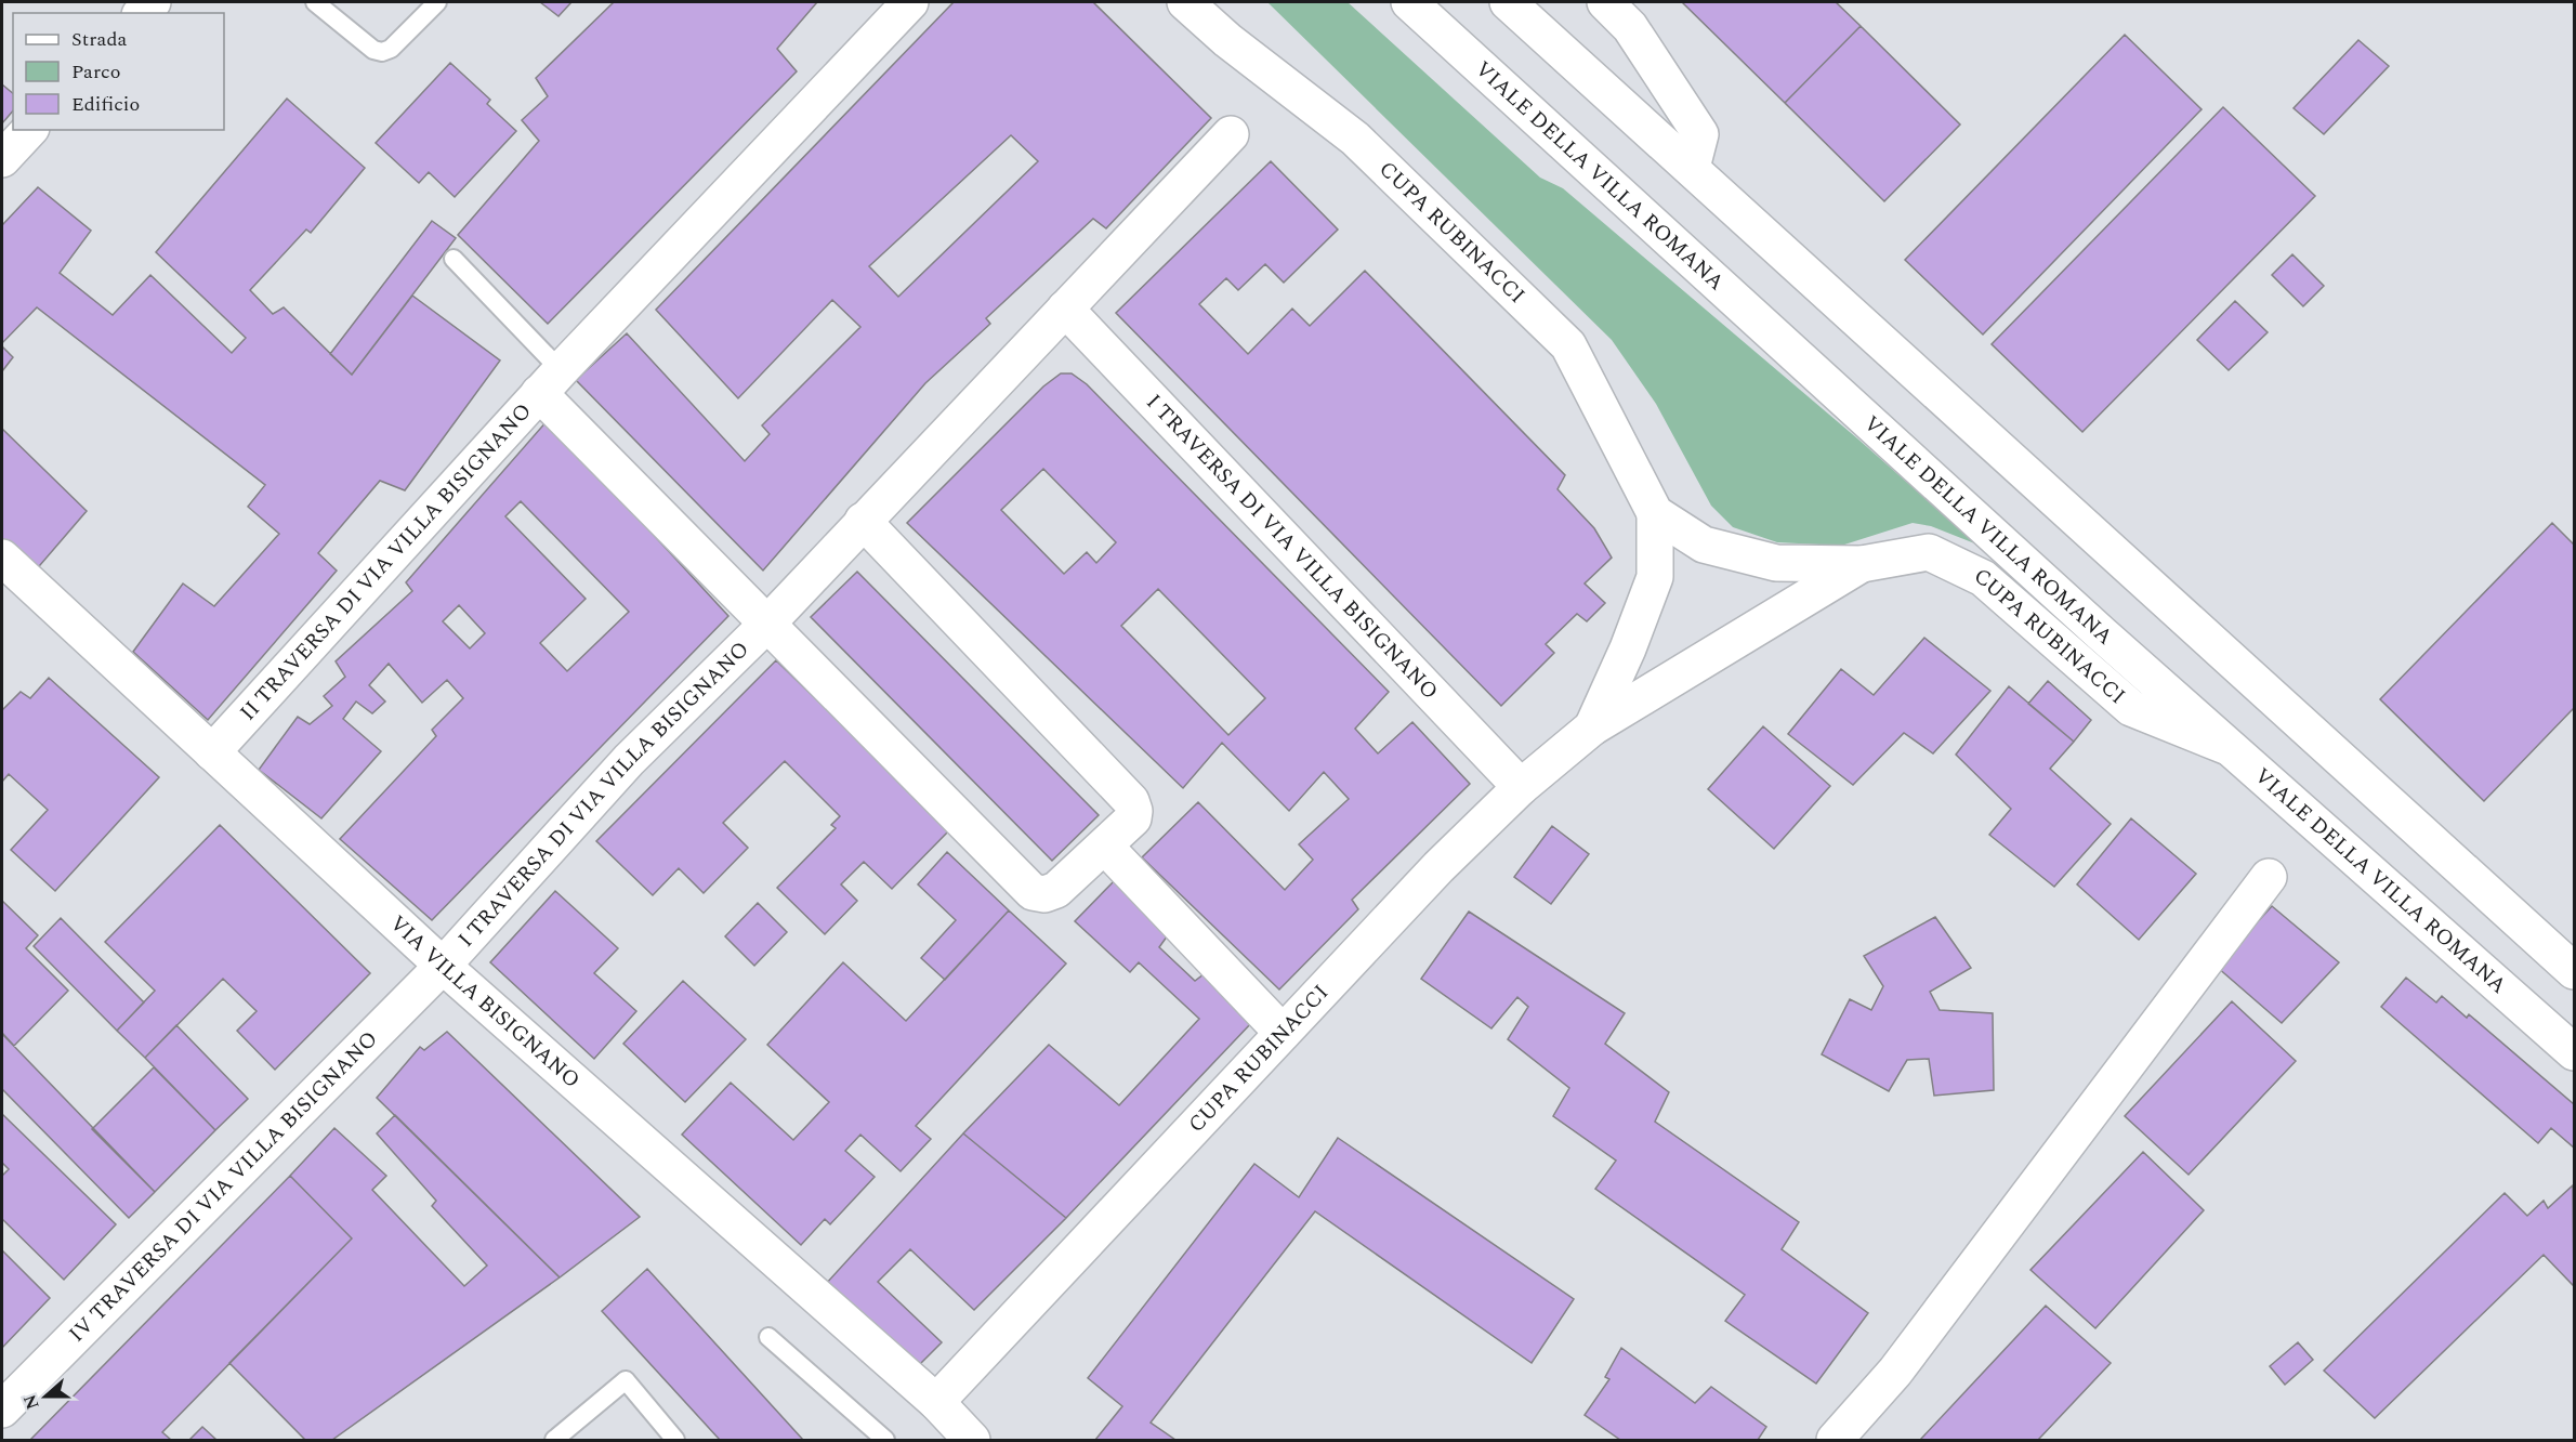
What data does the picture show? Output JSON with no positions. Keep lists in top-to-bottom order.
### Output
{
  "streets": {
    "street": [
      "VIALE DELLA VILLA ROMANA",
      "CUPA RUBINACCI",
      "I TRAVERSA DI VIA VILLA BISIGNANO",
      "II TRAVERSA DI VIA VILLA BISIGNANO",
      "VIA VILLA BISIGNANO",
      "IV TRAVERSA DI VIA VILLA BISIGNANO"
    ]
  },
  "crossings": [
    ["VIALE DELLA VILLA ROMANA", "CUPA RUBINACCI"],
    ["CUPA RUBINACCI", "I TRAVERSA DI VIA VILLA BISIGNANO"],
    ["CUPA RUBINACCI", "VIA VILLA BISIGNANO"],
    ["I TRAVERSA DI VIA VILLA BISIGNANO", "II TRAVERSA DI VIA VILLA BISIGNANO"],
    ["I TRAVERSA DI VIA VILLA BISIGNANO", "VIA VILLA BISIGNANO"],
    ["I TRAVERSA DI VIA VILLA BISIGNANO", "IV TRAVERSA DI VIA VILLA BISIGNANO"],
    ["II TRAVERSA DI VIA VILLA BISIGNANO", "VIA VILLA BISIGNANO"],
    ["VIA VILLA BISIGNANO", "IV TRAVERSA DI VIA VILLA BISIGNANO"]
  ],
  "legend": ["Strada", "Parco", "Edificio"],
  "north": "left"
}
